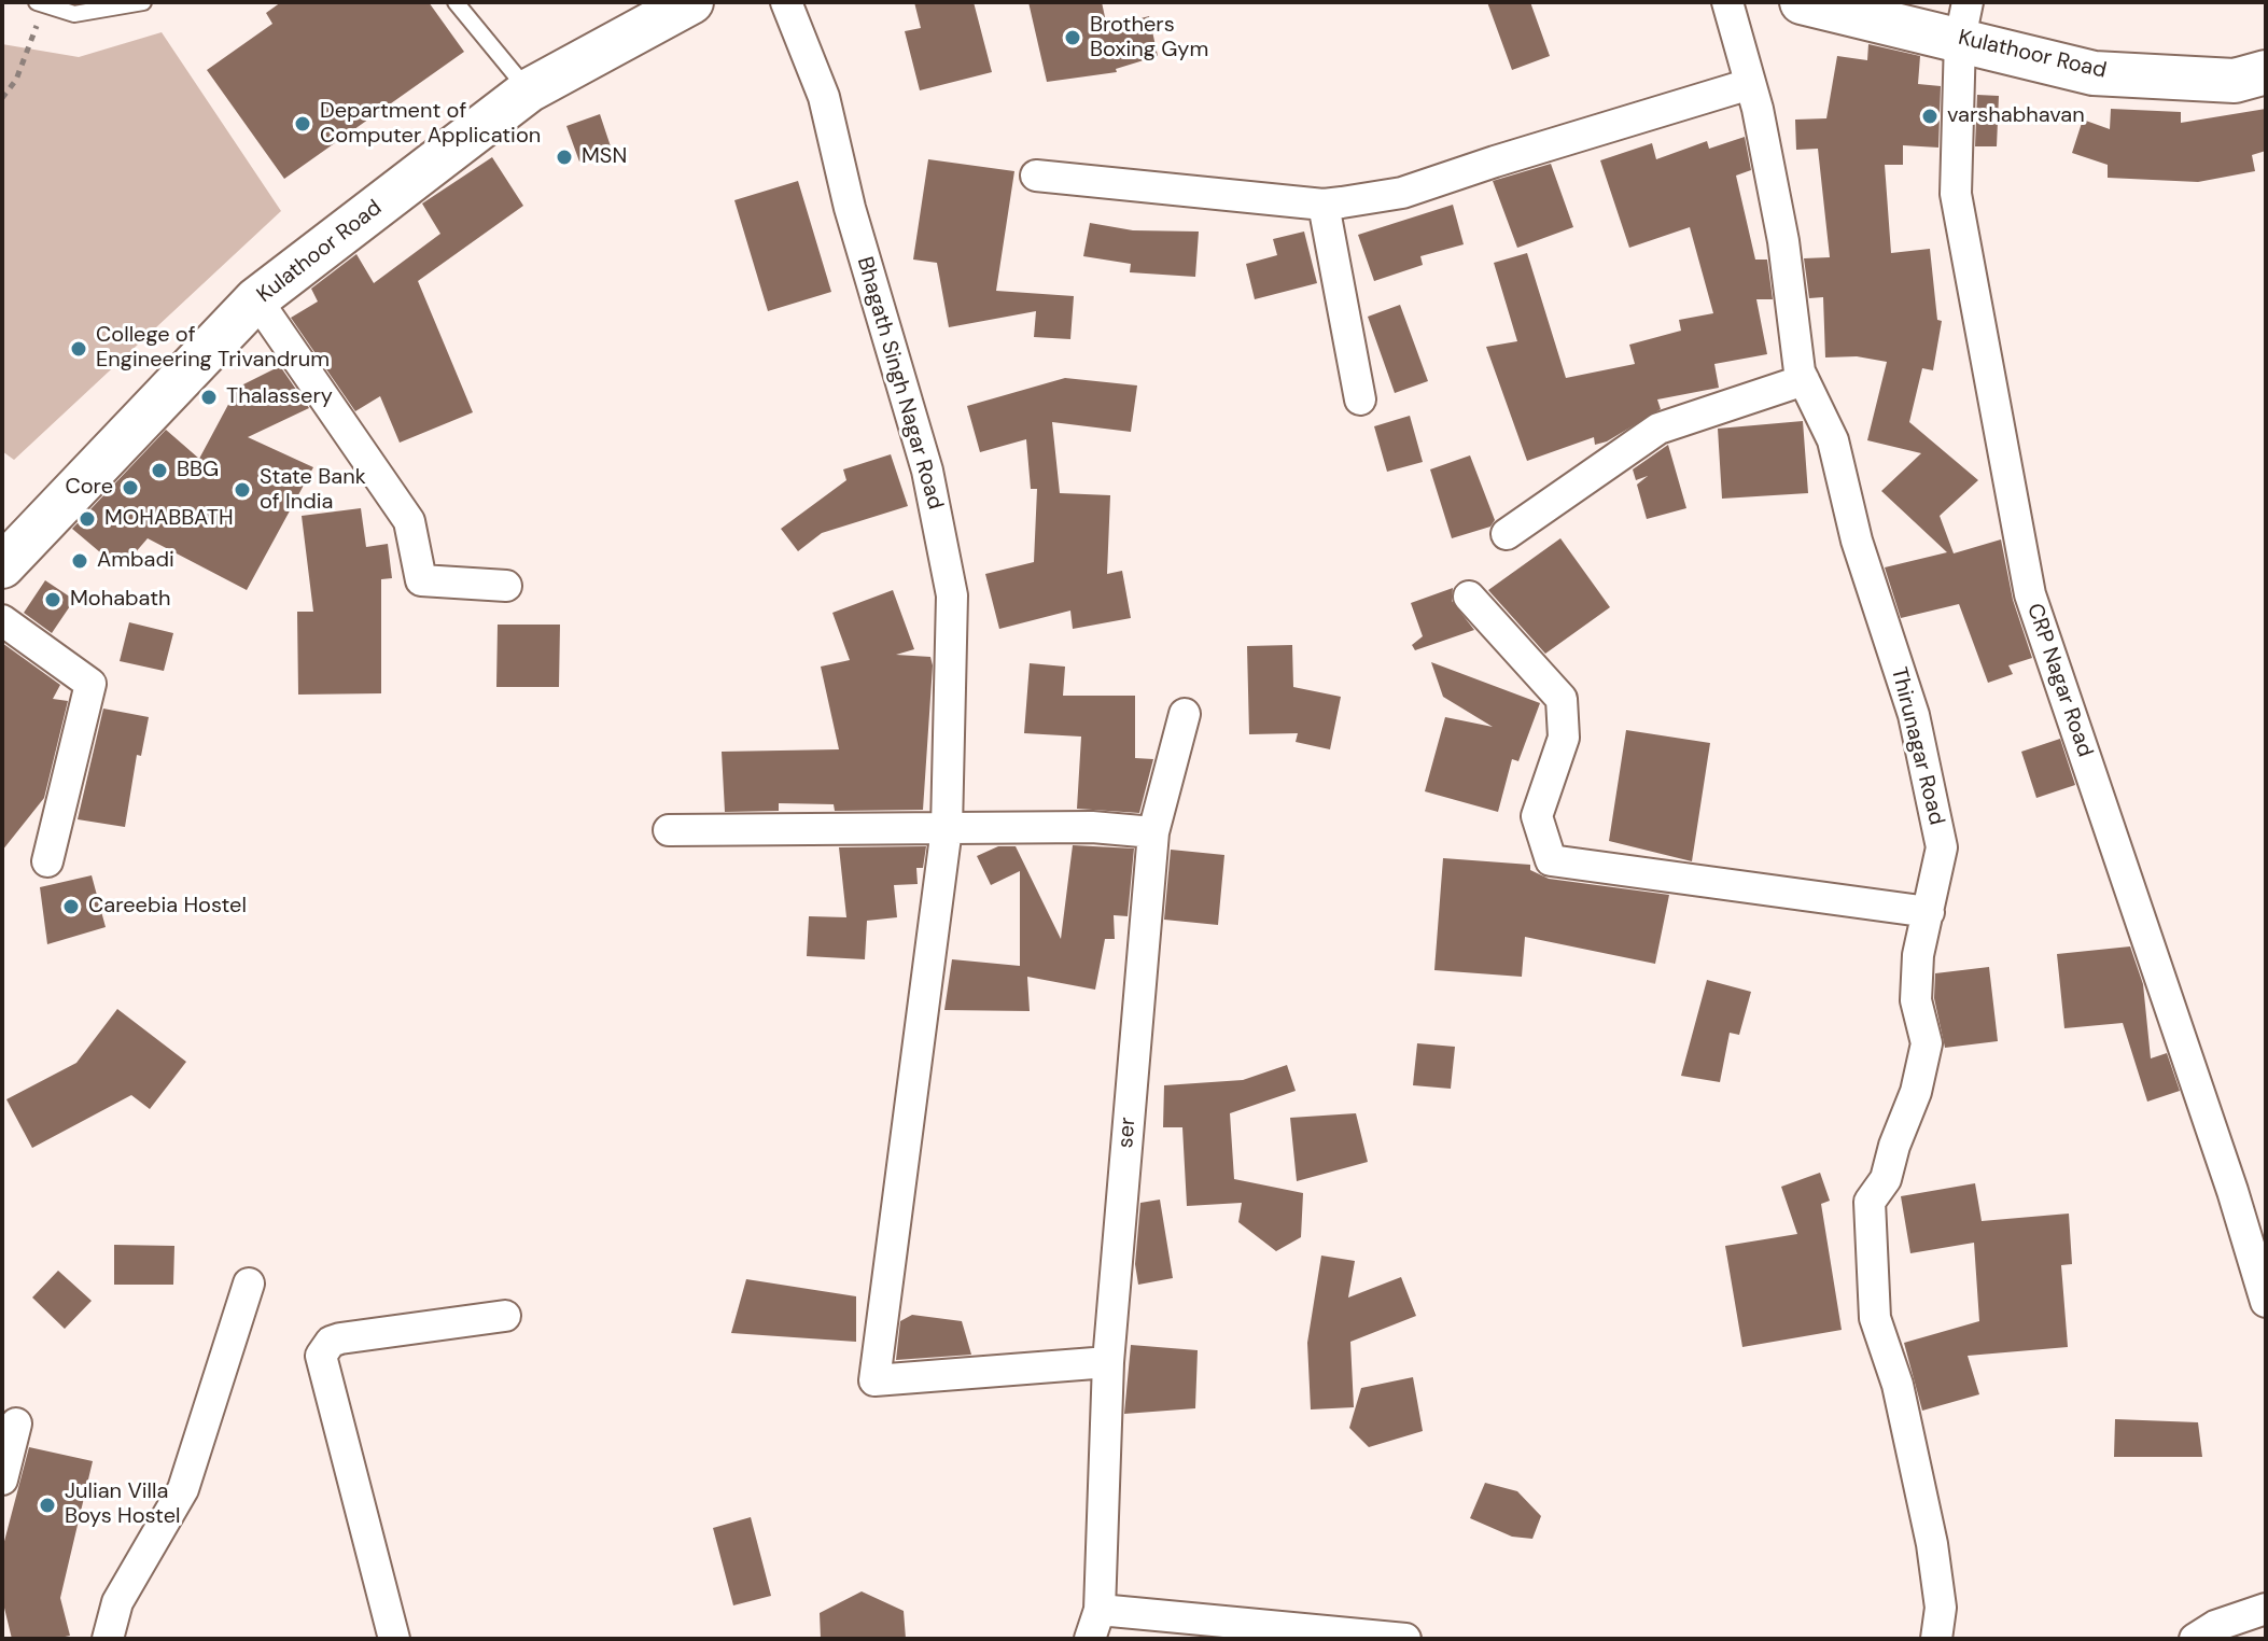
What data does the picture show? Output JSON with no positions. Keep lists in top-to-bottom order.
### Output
{
  "streets": {
    "main road": ["Kulathoor Road"],
    "street": [
      "Bhagath Singh Nagar Road",
      "CRP Nagar Road",
      "Thirunagar Road",
      "ser"
    ]
  },
  "crossings": [
    ["Kulathoor Road", "CRP Nagar Road"],
    ["Bhagath Singh Nagar Road", "ser"]
  ],
  "places": [
    "Brothers Boxing Gym",
    "varshabhavan",
    "Department of Computer Application",
    "MSN",
    "College of Engineering Trivandrum",
    "Thalassery",
    "BBG",
    "Core",
    "State Bank of India",
    "MOHABBATH",
    "Ambadi",
    "Mohabath",
    "Careebia Hostel",
    "Julian Villa Boys Hostel"
  ]
}
